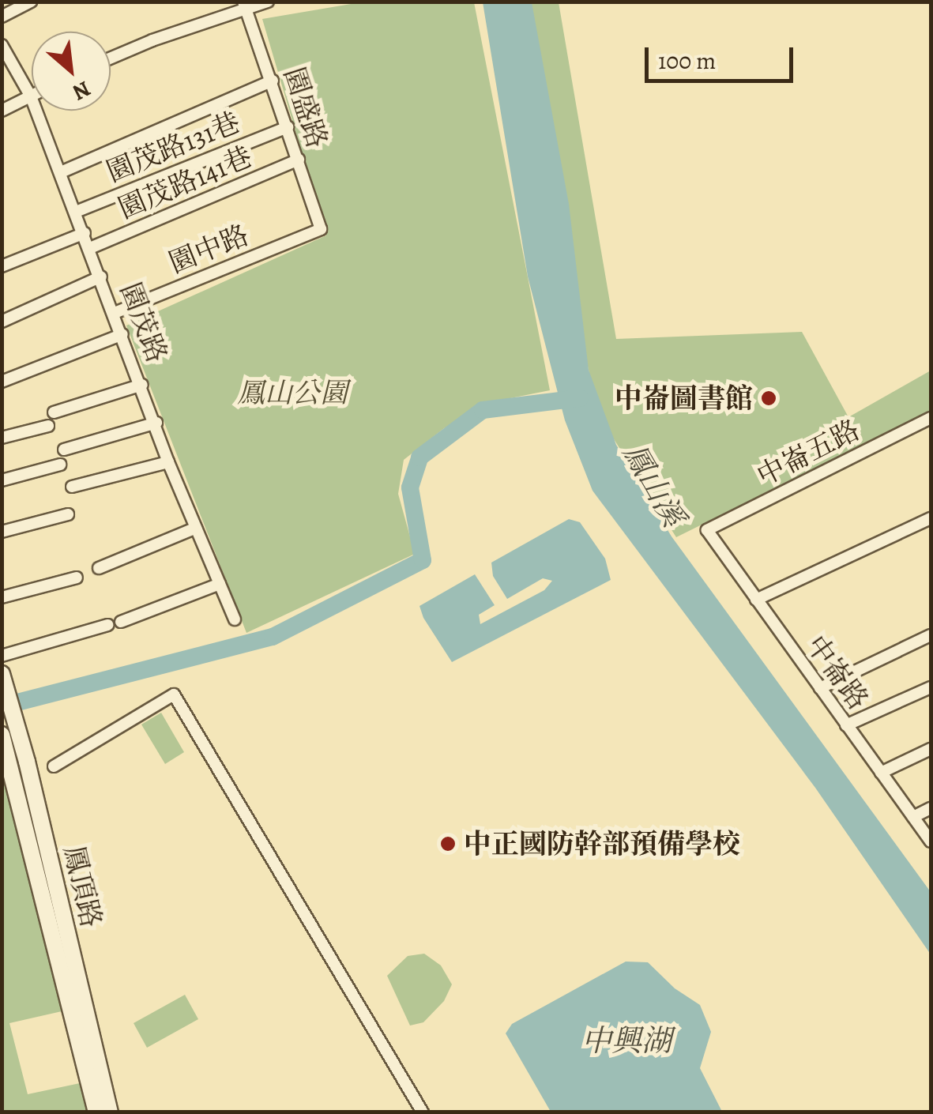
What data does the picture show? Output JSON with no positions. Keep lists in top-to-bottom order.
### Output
{
  "streets": {
    "main road": ["鳳頂路"],
    "street": [
      "園盛路",
      "園茂路131巷",
      "園茂路141巷",
      "園中路",
      "園茂路",
      "中崙五路",
      "中崙路"
    ]
  },
  "crossings": [
    ["園盛路", "園茂路131巷"],
    ["園盛路", "園茂路141巷"],
    ["園盛路", "園中路"],
    ["園茂路131巷", "園茂路"],
    ["園茂路141巷", "園茂路"],
    ["園中路", "園茂路"],
    ["中崙五路", "中崙路"]
  ],
  "water": ["鳳山溪", "中興湖"],
  "parks": ["鳳山公園"],
  "places": ["中崙圖書館", "中正國防幹部預備學校"],
  "scale_bar": "100 m",
  "north": "bottom right"
}
